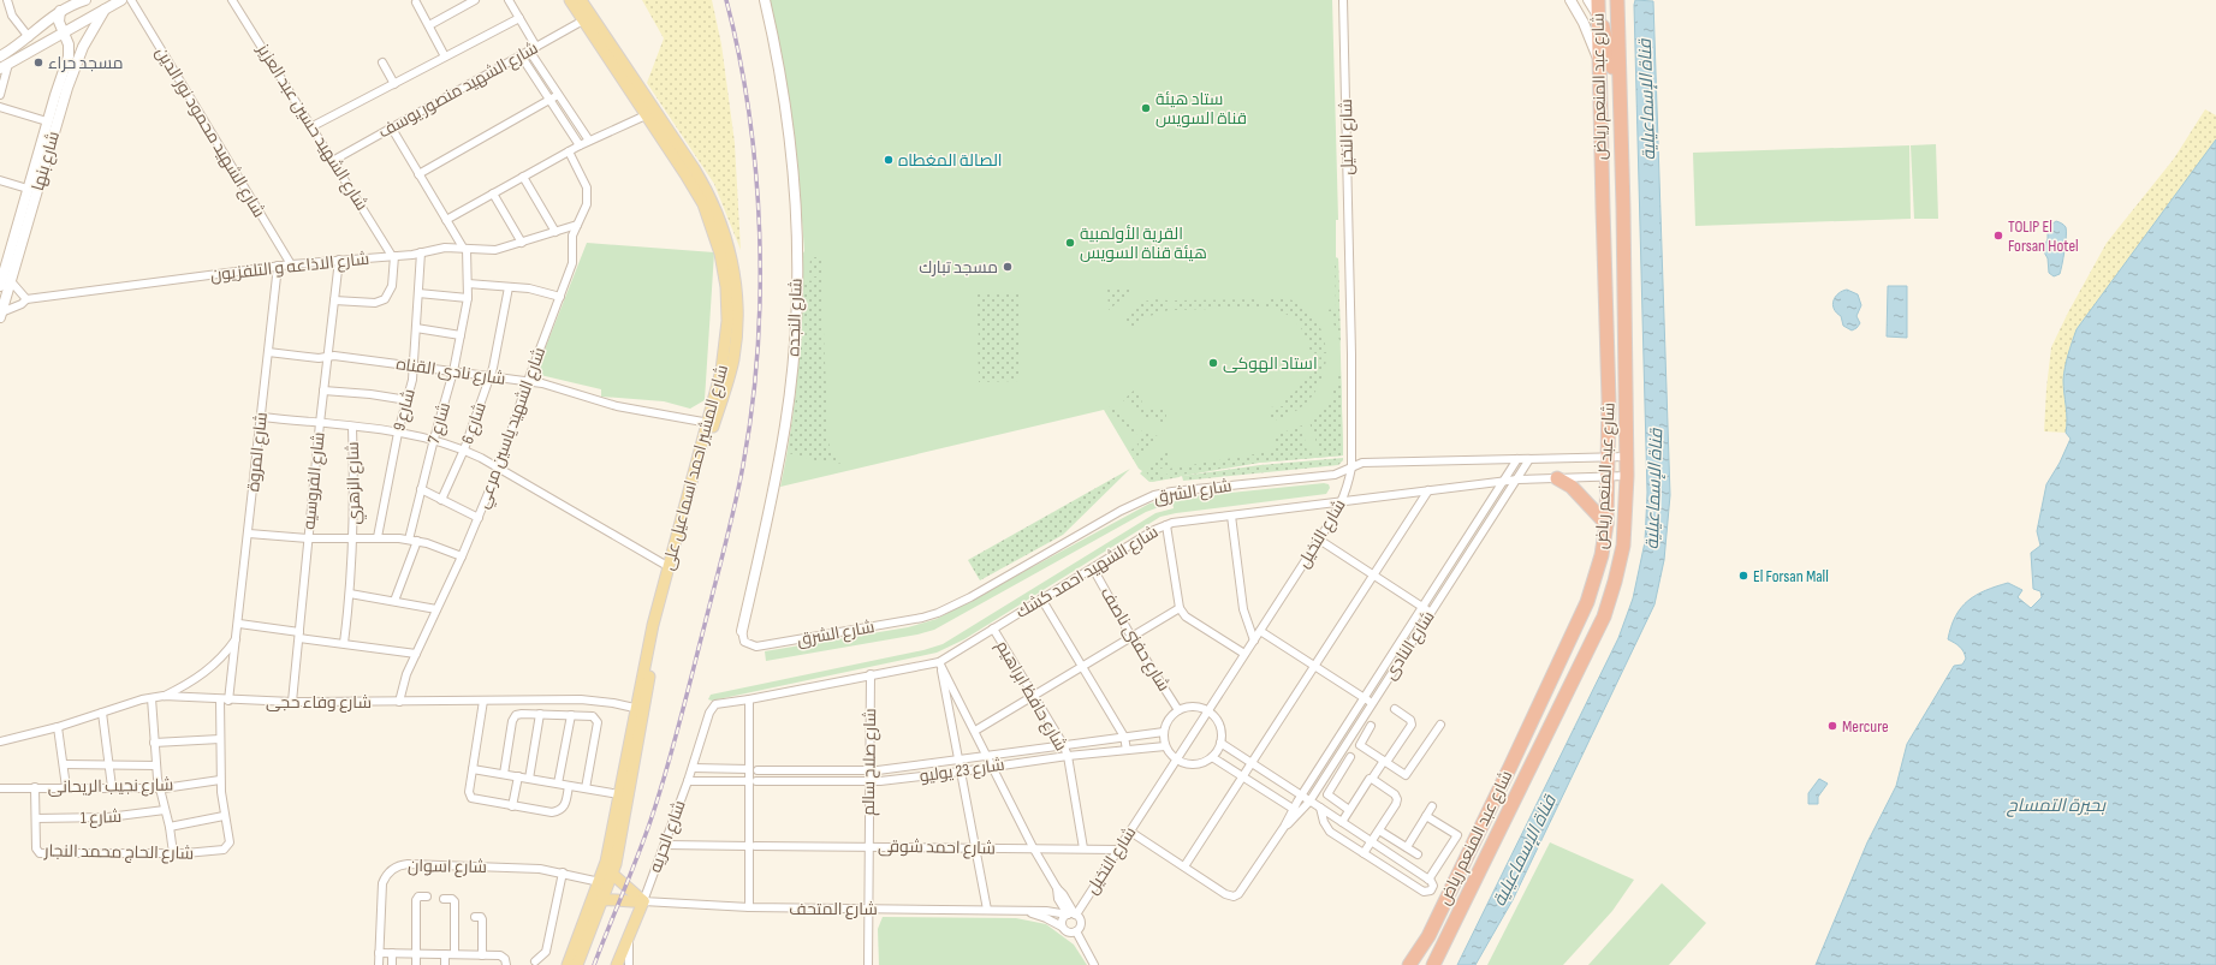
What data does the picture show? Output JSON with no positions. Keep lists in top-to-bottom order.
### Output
{
  "streets": {
    "highway": ["شارع عبد المنعم رياض"],
    "main road": [
      "شارع بنها",
      "شارع النجده",
      "شارع المشير احمد اسماعيل على",
      "شارع الحريه"
    ],
    "street": [
      "شارع الشهيد منصور يوسف",
      "شارع الشهيد حسين عبد العزيز",
      "شارع الشهيد محمود نور الدين",
      "شارع النخيل",
      "شارع الاذاعه و التلفزيون",
      "شارع نادى القناه",
      "شارع 9",
      "شارع 7",
      "شارع 6",
      "شارع الشهيد ياسين مرعي",
      "شارع المروة",
      "شارع الفروسيه",
      "شارع الزهري",
      "شارع الشرق",
      "شارع الشهيد احمد كشك",
      "شارع حفنى ناصف",
      "شارع النادى",
      "شارع حافظ ابراهيم",
      "شارع وفاء حجى",
      "شارع صلاح سالم",
      "شارع 23 يوليو",
      "شارع نجيب الريحانى",
      "شارع 1",
      "شارع احمد شوقى",
      "شارع الحاج محمد النجار",
      "شارع اسوان",
      "شارع المتحف"
    ]
  },
  "crossings": [
    ["شارع عبد المنعم رياض", "شارع الشرق"],
    ["شارع الشهيد منصور يوسف", "شارع الشهيد حسين عبد العزيز"],
    ["شارع الشهيد منصور يوسف", "شارع المشير احمد اسماعيل على"],
    ["شارع الشهيد حسين عبد العزيز", "شارع الاذاعه و التلفزيون"],
    ["شارع الشهيد محمود نور الدين", "شارع الاذاعه و التلفزيون"],
    ["شارع النخيل", "شارع الشرق"],
    ["شارع النخيل", "شارع الشهيد احمد كشك"],
    ["شارع النخيل", "شارع النادى"],
    ["شارع النخيل", "شارع احمد شوقى"],
    ["شارع النخيل", "شارع المتحف"],
    ["شارع بنها", "شارع الاذاعه و التلفزيون"],
    ["شارع الاذاعه و التلفزيون", "شارع 9"],
    ["شارع الاذاعه و التلفزيون", "شارع 7"],
    ["شارع الاذاعه و التلفزيون", "شارع الشهيد ياسين مرعي"],
    ["شارع الاذاعه و التلفزيون", "شارع المروة"],
    ["شارع الاذاعه و التلفزيون", "شارع الفروسيه"],
    ["شارع النجده", "شارع الشرق"],
    ["شارع نادى القناه", "شارع 9"],
    ["شارع نادى القناه", "شارع 7"],
    ["شارع نادى القناه", "شارع 6"],
    ["شارع نادى القناه", "شارع الشهيد ياسين مرعي"],
    ["شارع نادى القناه", "شارع المروة"],
    ["شارع نادى القناه", "شارع المشير احمد اسماعيل على"],
    ["شارع نادى القناه", "شارع الفروسيه"],
    ["شارع الشهيد ياسين مرعي", "شارع وفاء حجى"],
    ["شارع المروة", "شارع وفاء حجى"],
    ["شارع المشير احمد اسماعيل على", "شارع وفاء حجى"],
    ["شارع المشير احمد اسماعيل على", "شارع اسوان"],
    ["شارع الفروسيه", "شارع وفاء حجى"],
    ["شارع الشرق", "شارع النادى"],
    ["شارع الشهيد احمد كشك", "شارع حفنى ناصف"],
    ["شارع الشهيد احمد كشك", "شارع النادى"],
    ["شارع الشهيد احمد كشك", "شارع حافظ ابراهيم"],
    ["شارع الشهيد احمد كشك", "شارع صلاح سالم"],
    ["شارع الشهيد احمد كشك", "شارع الحريه"],
    ["شارع حافظ ابراهيم", "شارع 23 يوليو"],
    ["شارع حافظ ابراهيم", "شارع احمد شوقى"],
    ["شارع صلاح سالم", "شارع 23 يوليو"],
    ["شارع صلاح سالم", "شارع احمد شوقى"],
    ["شارع صلاح سالم", "شارع المتحف"],
    ["شارع 23 يوليو", "شارع الحريه"],
    ["شارع نجيب الريحانى", "شارع الحاج محمد النجار"],
    ["شارع 1", "شارع الحاج محمد النجار"],
    ["شارع الحريه", "شارع احمد شوقى"],
    ["شارع الحريه", "شارع المتحف"]
  ],
  "water": ["قناة الإسماعيلية", "بحيرة التمساح"],
  "places": [
    "مسجد حراء",
    "ستاد هيئة قناة السويس",
    "الصالة المغطاه",
    "TOLIP El Forsan Hotel",
    "القرية الأولمبية هيئة قناة السويس",
    "مسجد تبارك",
    "استاد الهوكى",
    "El Forsan Mall",
    "Mercure"
  ]
}
